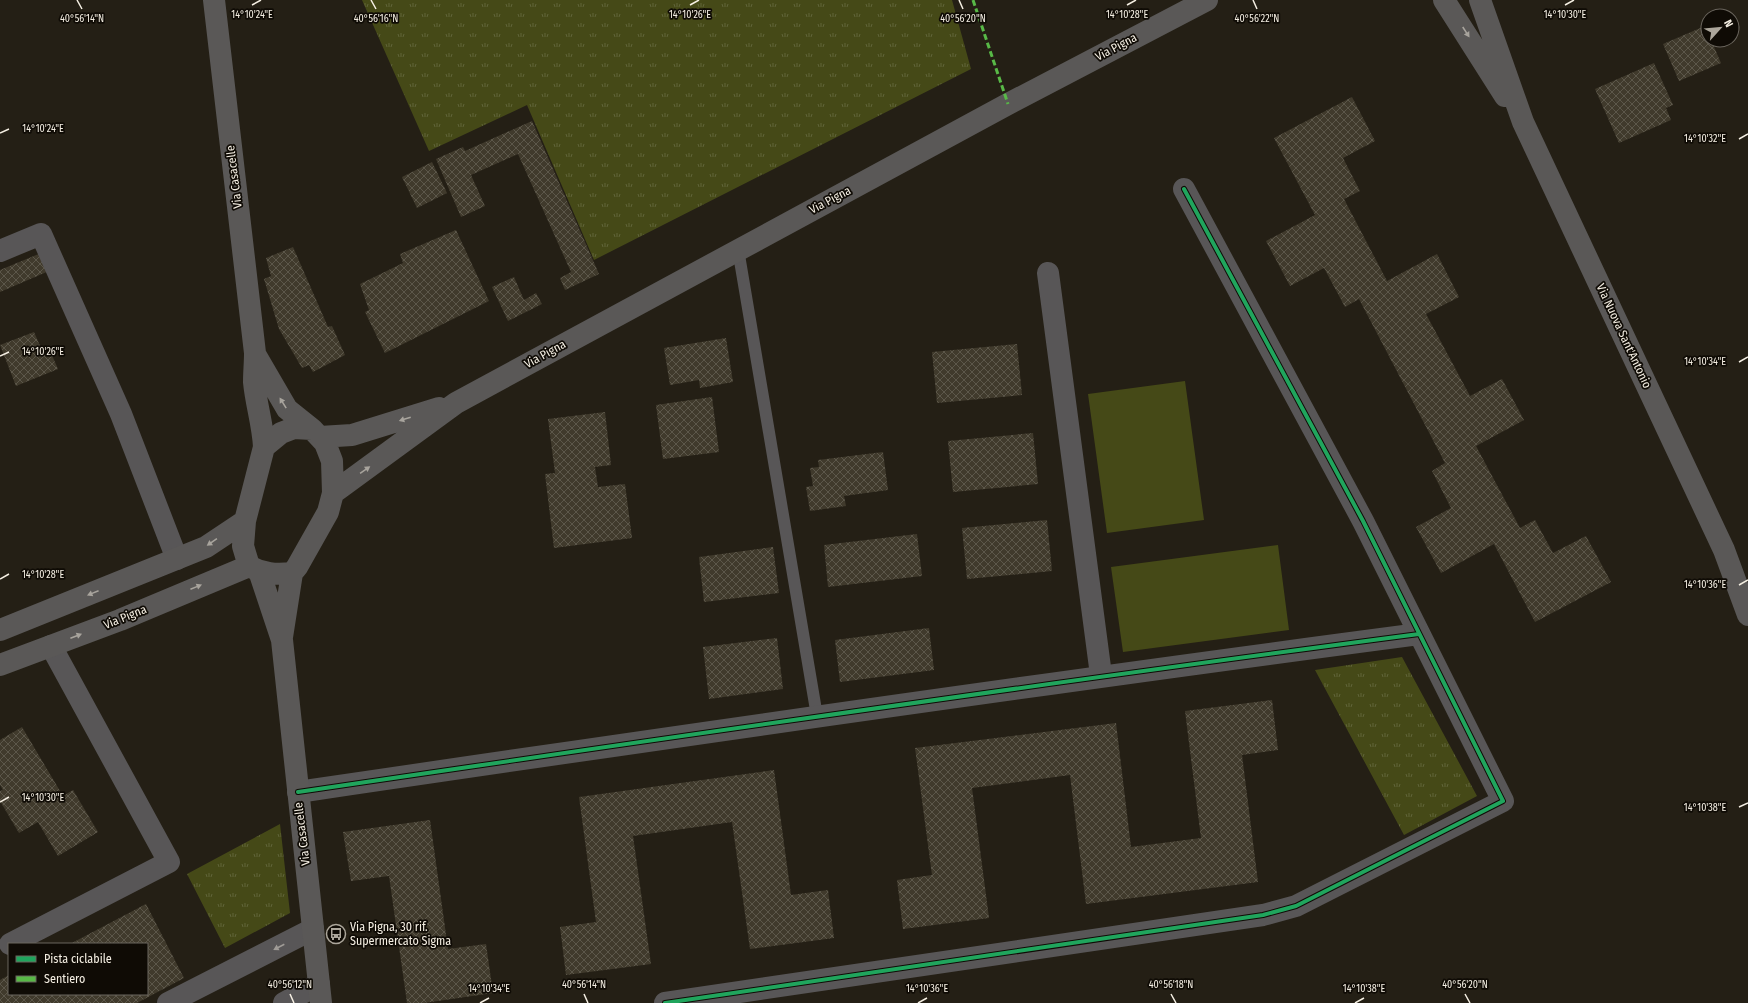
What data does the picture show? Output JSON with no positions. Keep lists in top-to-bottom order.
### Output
{
  "streets": {
    "main road": ["Via Pigna", "Via Casacelle", "Via Nuova Sant'Antonio"]
  },
  "crossings": [
    ["Via Pigna", "Via Casacelle"]
  ],
  "places": {
    "bus stop": ["Via Pigna, 30 rif. Supermercato Sigma"]
  },
  "legend": ["Pista ciclabile", "Sentiero"],
  "north": "top right",
  "coordinates": [
    "14°10'24\"E",
    "14°10'26\"E",
    "14°10'30\"E",
    "14°10'28\"E",
    "40°56'14\"N",
    "40°56'16\"N",
    "40°56'20\"N",
    "40°56'22\"N",
    "14°10'32\"E",
    "14°10'34\"E",
    "14°10'36\"E",
    "14°10'38\"E",
    "40°56'12\"N",
    "40°56'18\"N"
  ]
}
